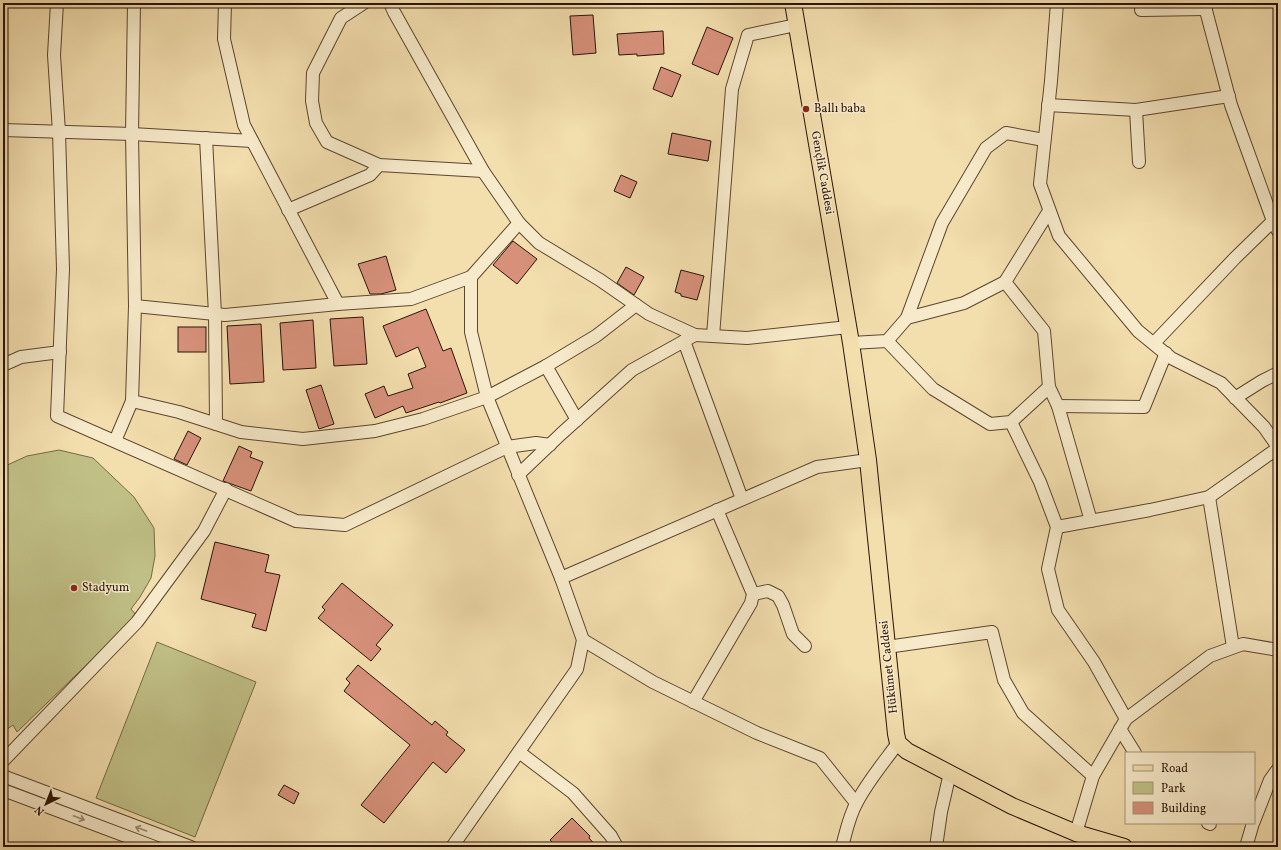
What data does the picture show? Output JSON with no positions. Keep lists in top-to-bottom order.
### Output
{
  "streets": {
    "main road": ["Gençlik Caddesi", "Hükümet Caddesi"]
  },
  "crossings": [
    ["Gençlik Caddesi", "Hükümet Caddesi"]
  ],
  "places": ["Ballı baba", "Stadyum"],
  "legend": ["Road", "Park", "Building"],
  "north": "bottom left"
}
